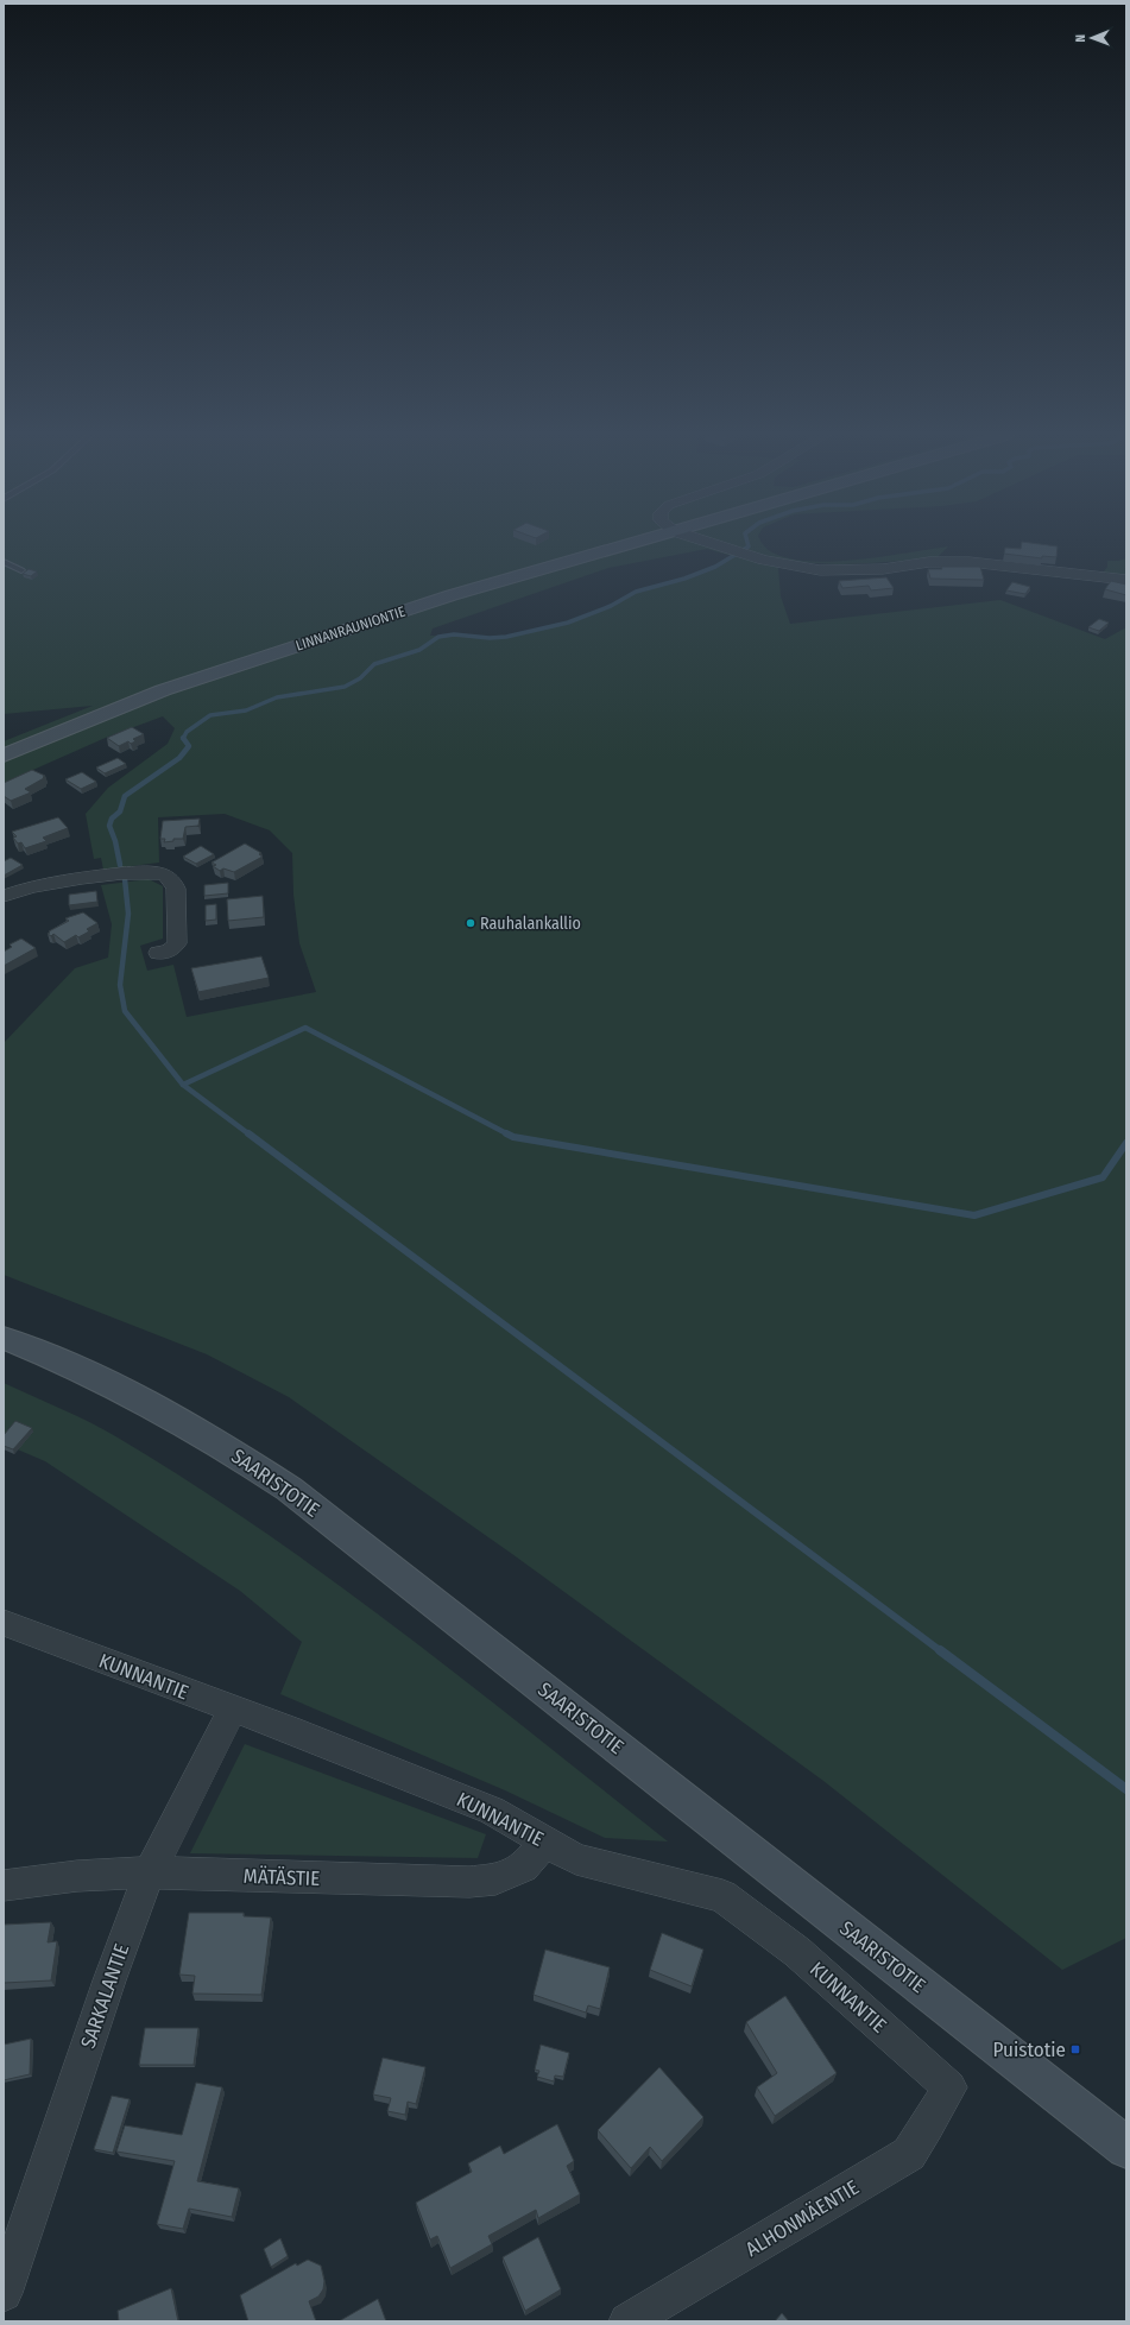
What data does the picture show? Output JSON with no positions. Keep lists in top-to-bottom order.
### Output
{
  "streets": {
    "street": [
      "LINNANRAUNIONTIE",
      "SAARISTOTIE",
      "KUNNANTIE",
      "MÄTÄSTIE",
      "SARKALANTIE",
      "ALHONMÄENTIE"
    ]
  },
  "crossings": [
    ["KUNNANTIE", "MÄTÄSTIE"],
    ["KUNNANTIE", "SARKALANTIE"],
    ["KUNNANTIE", "ALHONMÄENTIE"],
    ["MÄTÄSTIE", "SARKALANTIE"]
  ],
  "places": {
    "other": ["Rauhalankallio"],
    "transit": ["Puistotie"]
  },
  "north": "left"
}
